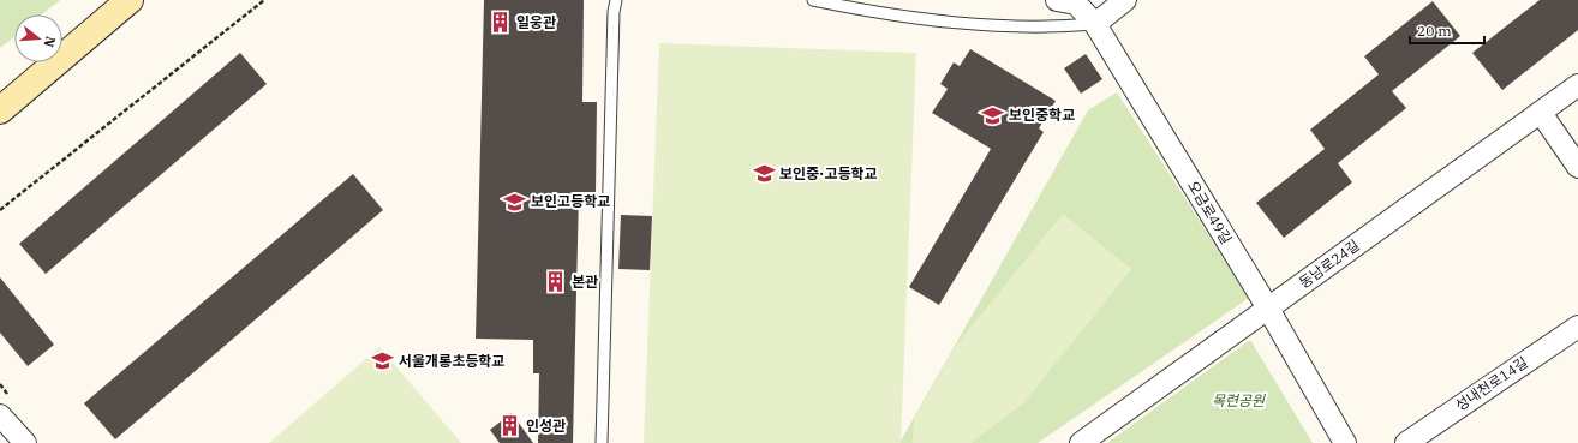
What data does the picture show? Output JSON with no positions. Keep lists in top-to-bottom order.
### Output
{
  "streets": {
    "street": ["오금로49길", "동남로24길", "성내천로14길"]
  },
  "crossings": [
    ["오금로49길", "동남로24길"]
  ],
  "parks": ["목련공원"],
  "places": {
    "building": ["일웅관", "본관", "인성관"],
    "school or university": [
      "보인중학교",
      "보인중·고등학교",
      "보인고등학교",
      "서울개롱초등학교"
    ]
  },
  "scale_bar": "20 m",
  "north": "right"
}
